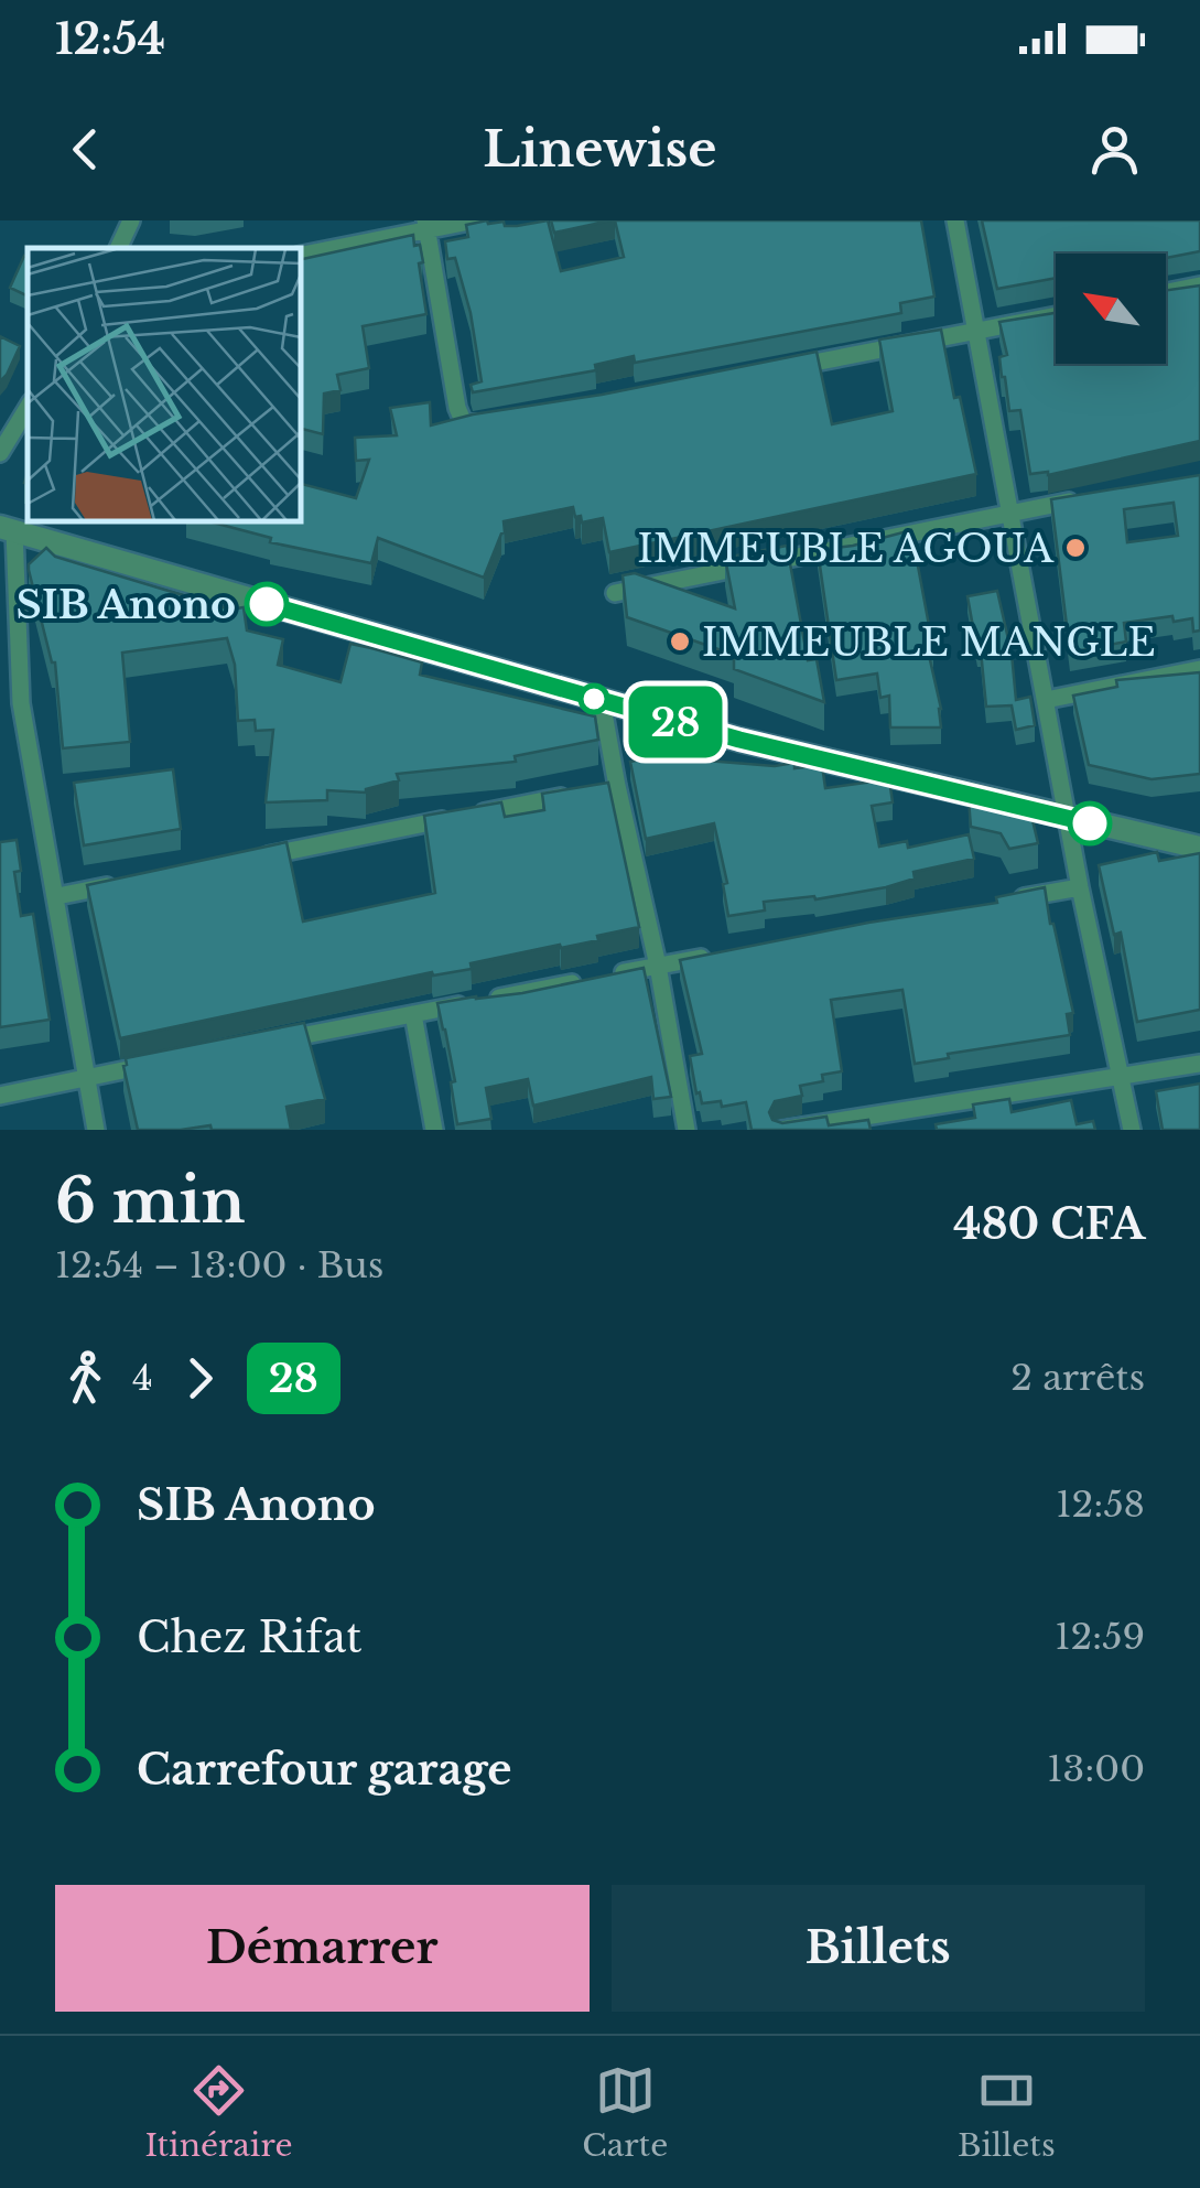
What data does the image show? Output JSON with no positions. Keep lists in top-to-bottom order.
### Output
{
  "places": ["IMMEUBLE AGOUA", "SIB Anono", "IMMEUBLE MANGLE"],
  "lines": ["bus line 28"],
  "north": "top left",
  "page": {
    "status": "12:54",
    "header": "Linewise",
    "on_map": "28",
    "heading": ["6 min", "12:54 – 13:00 · Bus", "480 CFA"],
    "legs": ["4", "28", "2 arrêts"],
    "list": [
      {
        "name": "SIB Anono",
        "value": "12:58"
      },
      {
        "name": "Chez Rifat",
        "value": "12:59"
      },
      {
        "name": "Carrefour garage",
        "value": "13:00"
      }
    ],
    "buttons": ["Démarrer", "Billets"],
    "tabs": ["Itinéraire", "Carte", "Billets"]
  }
}
